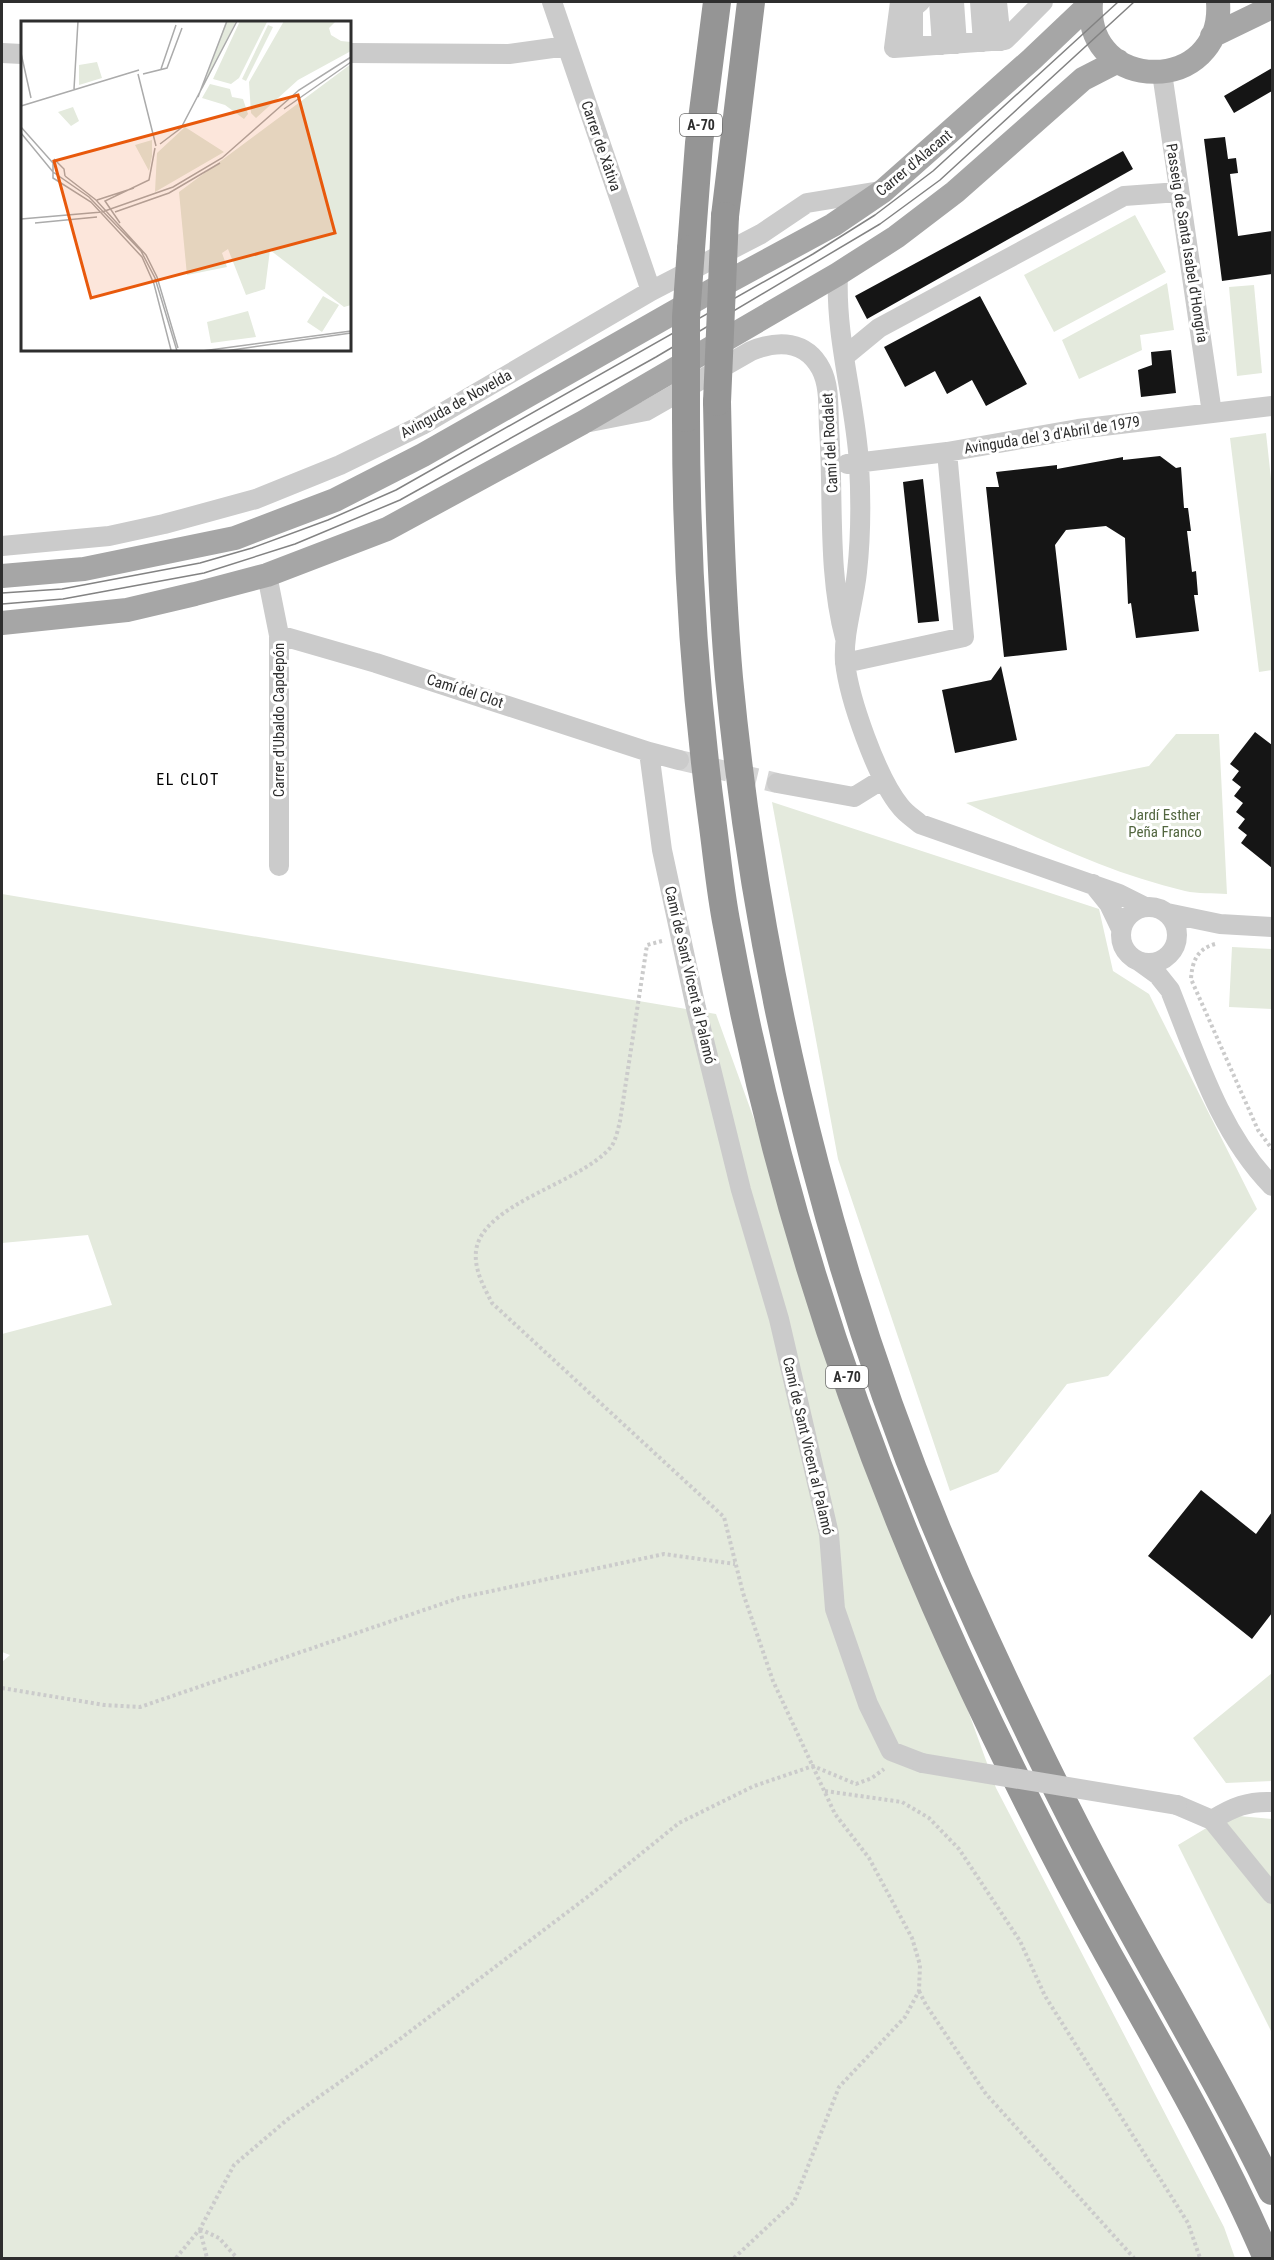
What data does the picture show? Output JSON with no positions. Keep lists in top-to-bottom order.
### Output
{
  "streets": {
    "highway": ["A-70"],
    "main road": ["Carrer d'Alacant", "Avinguda de Novelda"],
    "street": [
      "Carrer de Xàtiva",
      "Passeig de Santa Isabel d'Hongria",
      "Avinguda del 3 d'Abril de 1979",
      "Camí del Rodalet",
      "Camí del Clot",
      "Carrer d'Ubaldo Capdepón",
      "Camí de Sant Vicent al Palamó"
    ]
  },
  "crossings": [
    ["Carrer de Xàtiva", "Avinguda de Novelda"],
    ["Carrer d'Alacant", "Avinguda de Novelda"],
    ["Passeig de Santa Isabel d'Hongria", "Avinguda del 3 d'Abril de 1979"],
    ["Avinguda del 3 d'Abril de 1979", "Camí del Rodalet"],
    ["Camí del Clot", "Carrer d'Ubaldo Capdepón"],
    ["Camí del Clot", "Camí de Sant Vicent al Palamó"]
  ],
  "districts": ["EL CLOT"],
  "parks": ["Jardí Esther Peña Franco"]
}
